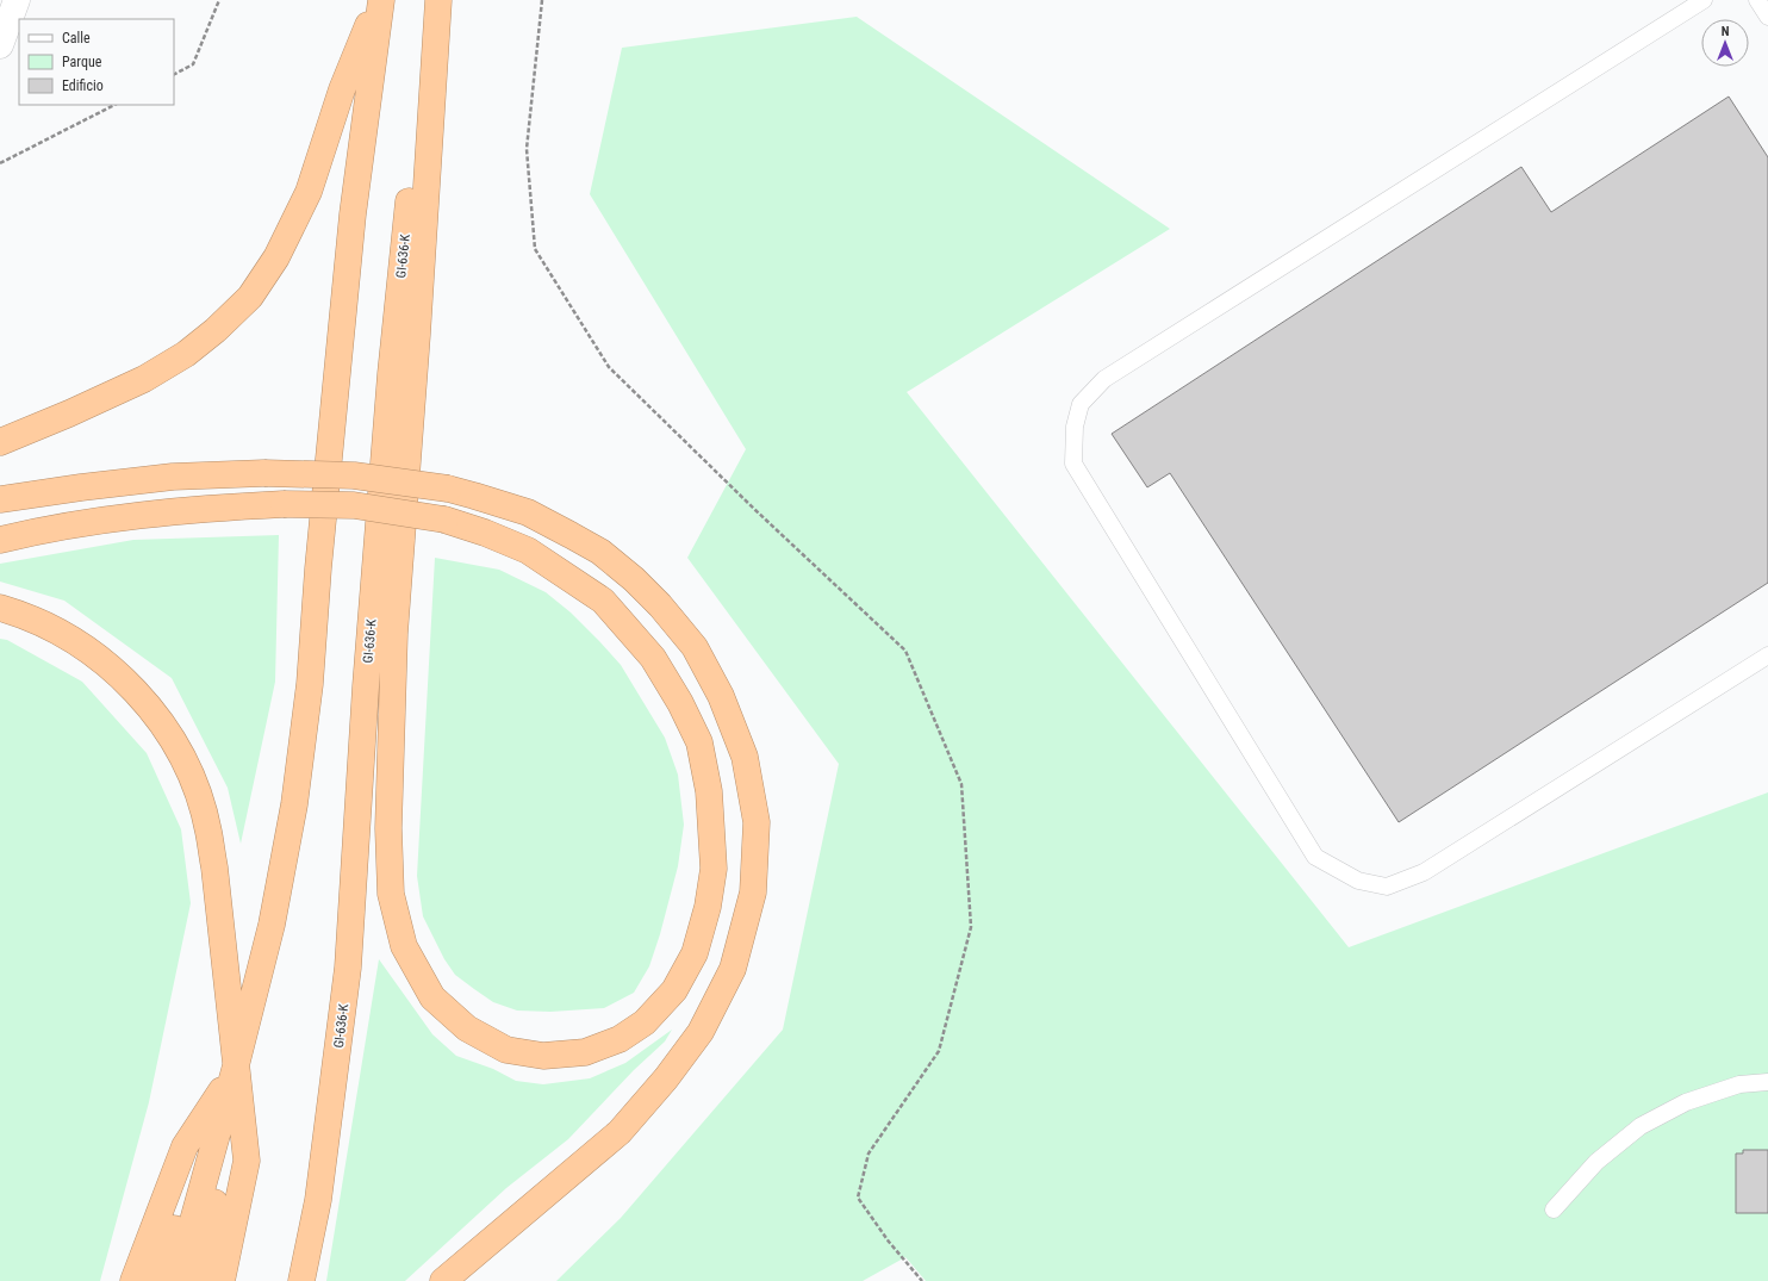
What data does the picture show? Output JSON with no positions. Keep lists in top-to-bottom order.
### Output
{
  "streets": {
    "highway": ["GI-636-K"]
  },
  "legend": ["Calle", "Parque", "Edificio"],
  "north": "top"
}
